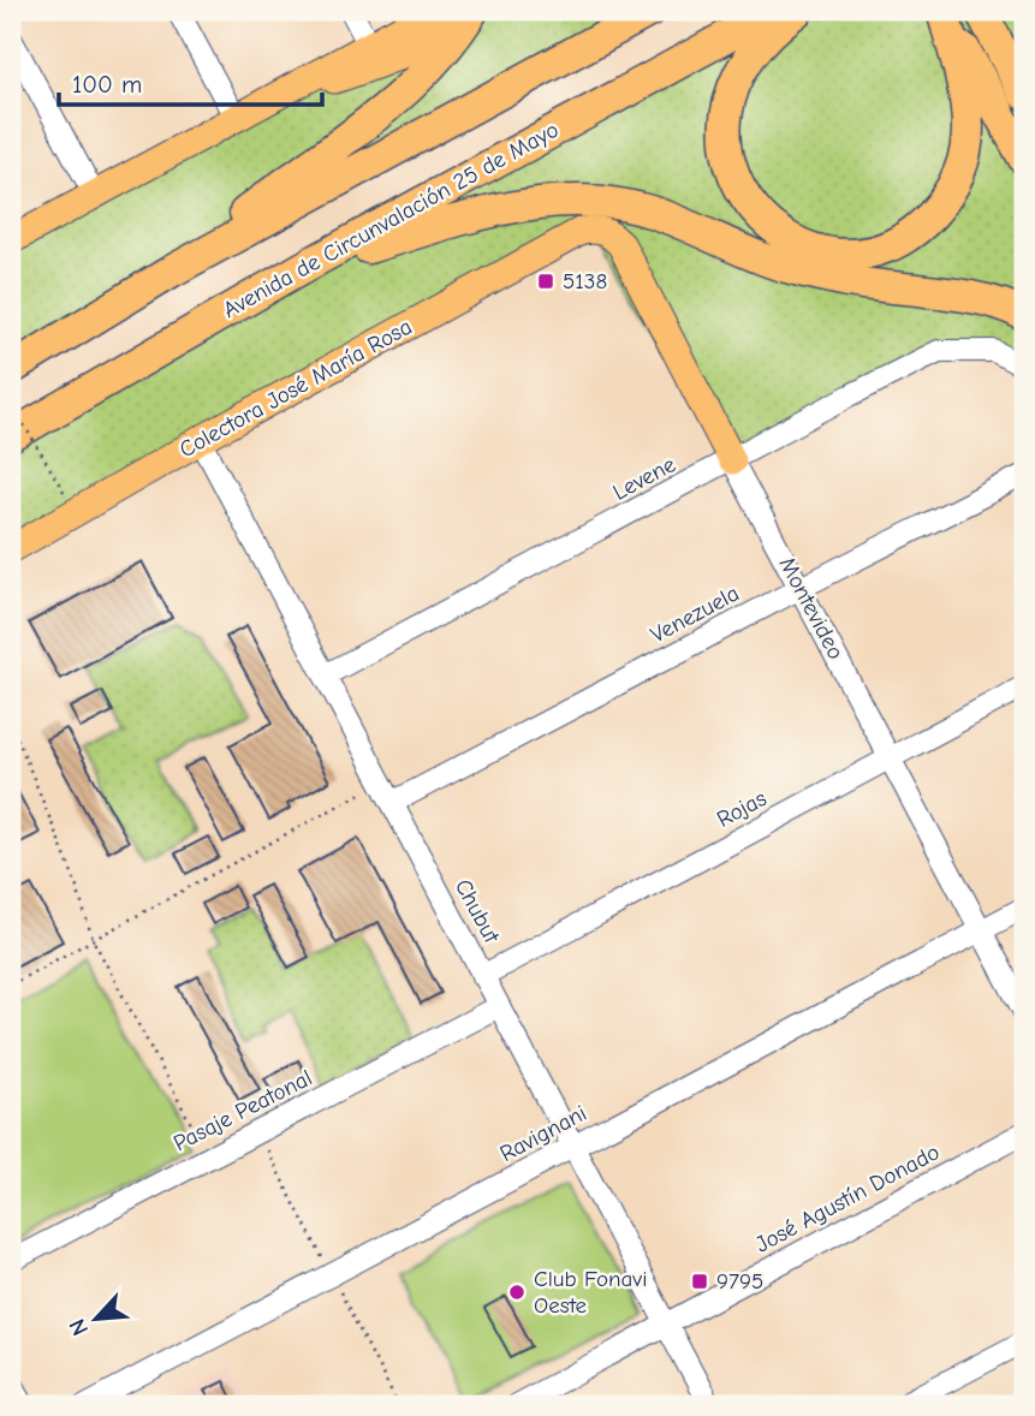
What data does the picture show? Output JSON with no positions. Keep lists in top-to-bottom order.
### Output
{
  "streets": {
    "highway": ["Avenida de Circunvalación 25 de Mayo"],
    "main road": ["Colectora José María Rosa", "Montevideo"],
    "street": [
      "Levene",
      "Venezuela",
      "Rojas",
      "Chubut",
      "Pasaje Peatonal",
      "Ravignani",
      "José Agustín Donado"
    ]
  },
  "crossings": [
    ["Colectora José María Rosa", "Montevideo"],
    ["Colectora José María Rosa", "Chubut"],
    ["Levene", "Montevideo"],
    ["Levene", "Chubut"],
    ["Montevideo", "Venezuela"],
    ["Montevideo", "Rojas"],
    ["Montevideo", "Ravignani"],
    ["Venezuela", "Chubut"],
    ["Rojas", "Chubut"],
    ["Chubut", "Pasaje Peatonal"],
    ["Chubut", "Ravignani"],
    ["Chubut", "José Agustín Donado"]
  ],
  "places": {
    "transit": ["5138", "9795"],
    "other": ["Club Fonavi Oeste"]
  },
  "scale_bar": "100 m",
  "north": "bottom left"
}
